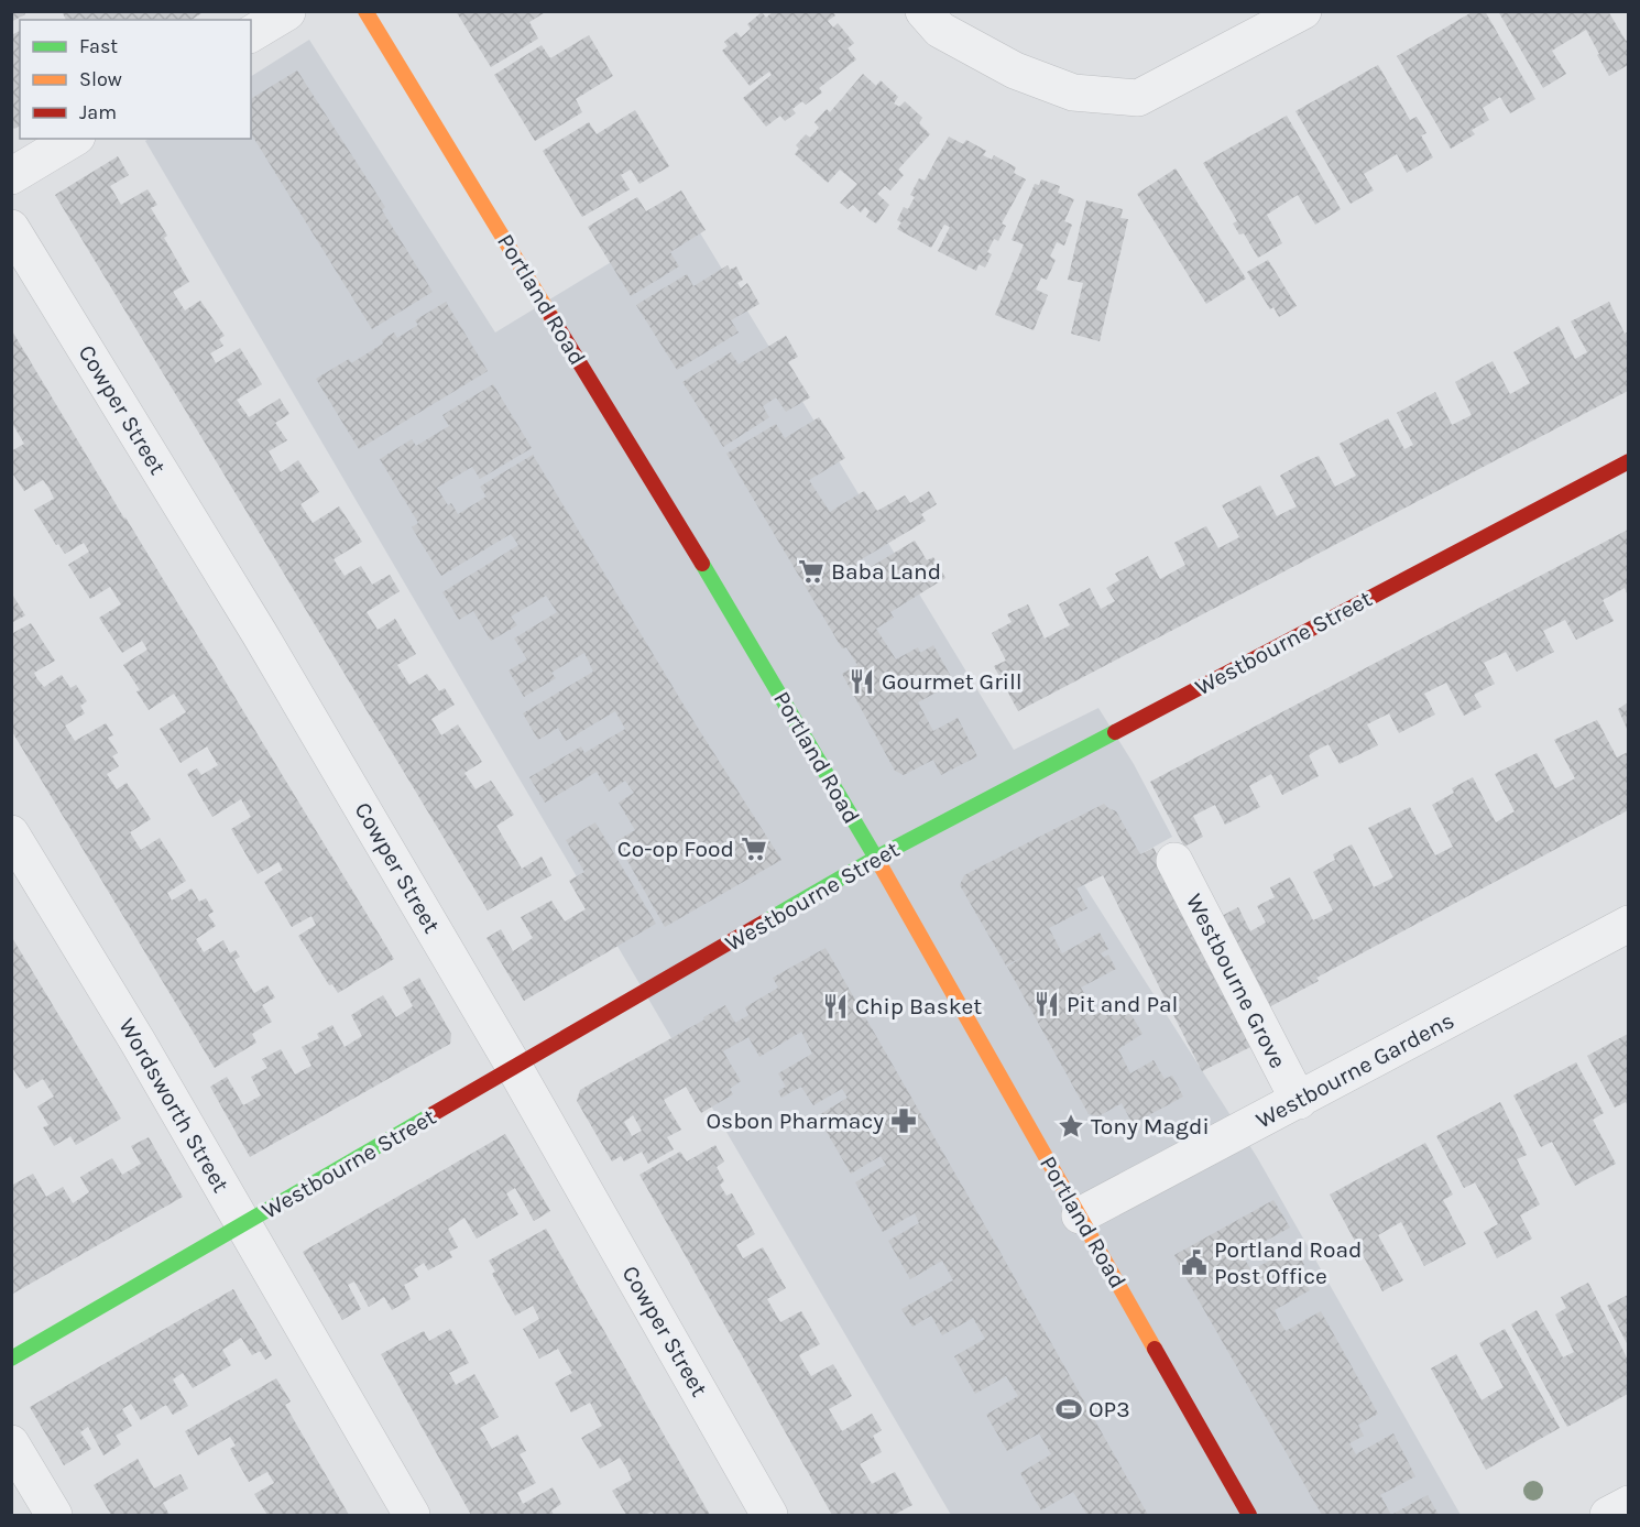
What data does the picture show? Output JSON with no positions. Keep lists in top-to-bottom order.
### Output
{
  "streets": {
    "street": [
      "Portland Road",
      "Cowper Street",
      "Westbourne Street",
      "Westbourne Grove",
      "Westbourne Gardens",
      "Wordsworth Street"
    ]
  },
  "crossings": [
    ["Portland Road", "Westbourne Street"],
    ["Portland Road", "Westbourne Gardens"],
    ["Cowper Street", "Westbourne Street"],
    ["Westbourne Street", "Wordsworth Street"],
    ["Westbourne Grove", "Westbourne Gardens"]
  ],
  "places": {
    "supermarket": ["Baba Land", "Co-op Food"],
    "restaurant": ["Gourmet Grill", "Pit and Pal", "Chip Basket"],
    "pharmacy": ["Osbon Pharmacy"],
    "place": ["Tony Magdi"],
    "public building": ["Portland Road Post Office"],
    "sports": ["OP3"]
  },
  "legend": ["Fast", "Slow", "Jam"]
}
